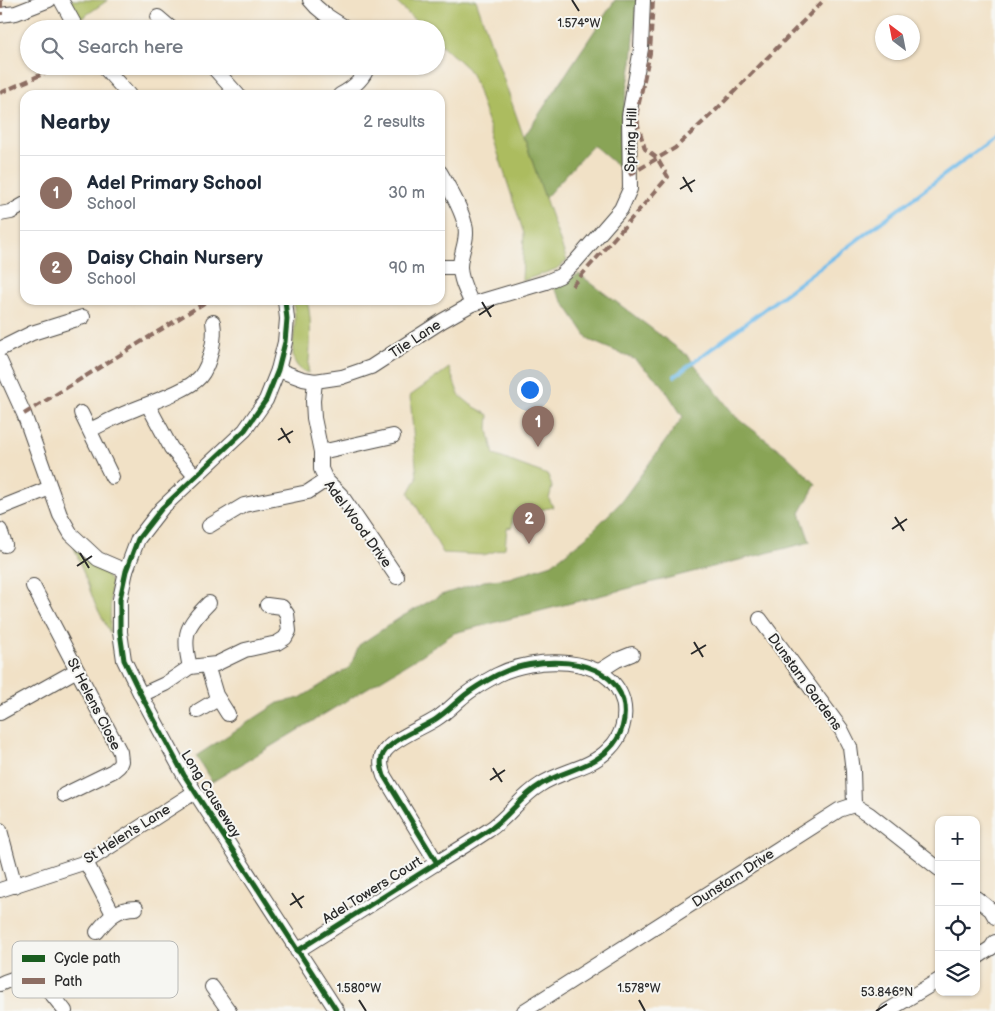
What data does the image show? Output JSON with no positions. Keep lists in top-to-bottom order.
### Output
{
  "streets": {
    "street": [
      "Spring Hill",
      "Tile Lane",
      "Adel Wood Drive",
      "Dunstarn Gardens",
      "St Helens Close",
      "Long Causeway",
      "St Helen's Lane",
      "Dunstarn Drive",
      "Adel Towers Court"
    ]
  },
  "crossings": [
    ["Spring Hill", "Tile Lane"],
    ["Tile Lane", "Adel Wood Drive"],
    ["Tile Lane", "Long Causeway"],
    ["Dunstarn Gardens", "Dunstarn Drive"],
    ["Long Causeway", "St Helen's Lane"],
    ["Long Causeway", "Adel Towers Court"]
  ],
  "legend": ["Cycle path", "Path"],
  "north": "top left",
  "page": {
    "search": "Search here",
    "heading": ["Nearby", "2 results"],
    "list": [
      {
        "mark": "1",
        "name": "Adel Primary School",
        "note": "School",
        "value": "30 m"
      },
      {
        "mark": "2",
        "name": "Daisy Chain Nursery",
        "note": "School",
        "value": "90 m"
      }
    ],
    "pins": ["1", "2"],
    "map_buttons": ["+", "−"]
  },
  "coordinates": [
    "1.574°W",
    "1.580°W",
    "1.578°W",
    "53.846°N"
  ]
}
